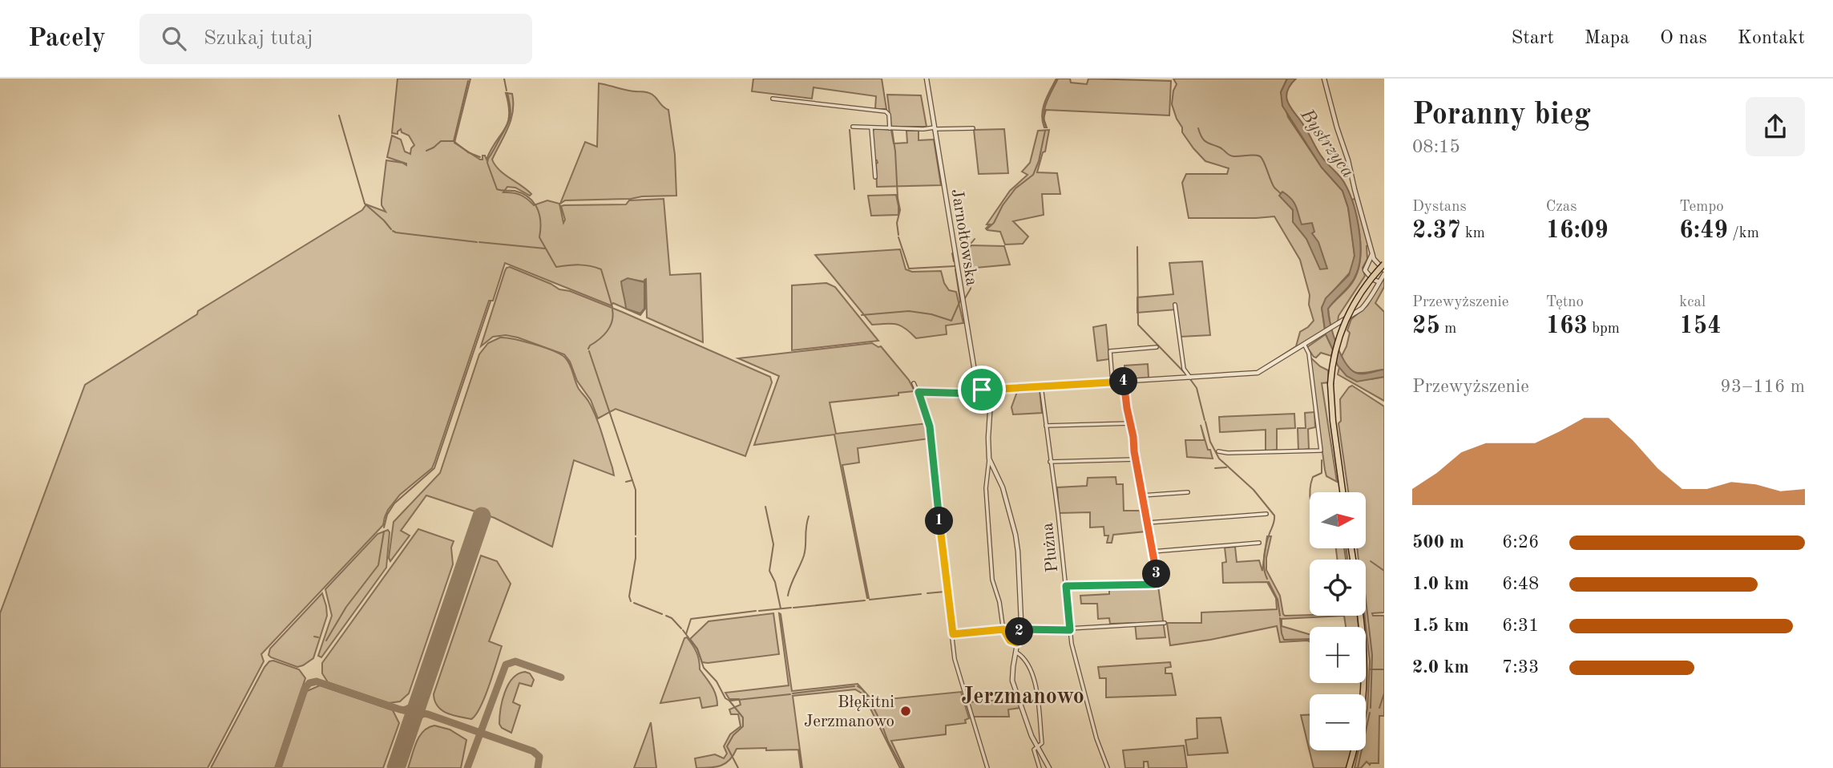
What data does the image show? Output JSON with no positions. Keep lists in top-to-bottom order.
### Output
{
  "streets": {
    "street": ["Jarnołtowska", "Płużna"]
  },
  "districts": ["Jerzmanowo"],
  "water": ["Bystrzyca"],
  "places": ["Błękitni Jerzmanowo"],
  "north": "right",
  "page": {
    "header": "Pacely",
    "search": "Szukaj tutaj",
    "nav": [
      "Start",
      "Mapa",
      "O nas",
      "Kontakt"
    ],
    "heading": ["Poranny bieg", "08:15"],
    "stats": [
      ["Dystans", "2.37 km"],
      ["Czas", "16:09"],
      ["Tempo", "6:49 /km"],
      ["Przewyższenie", "25 m"],
      ["Tętno", "163 bpm"],
      ["kcal", "154"]
    ],
    "chart": ["Przewyższenie", "93–116 m"],
    "pins": [
      "4",
      "1",
      "3",
      "2"
    ],
    "map_buttons": ["+", "−"],
    "list": [
      {
        "name": "500 m",
        "note": "6:26"
      },
      {
        "name": "1.0 km",
        "note": "6:48"
      },
      {
        "name": "1.5 km",
        "note": "6:31"
      },
      {
        "name": "2.0 km",
        "note": "7:33"
      }
    ]
  }
}
